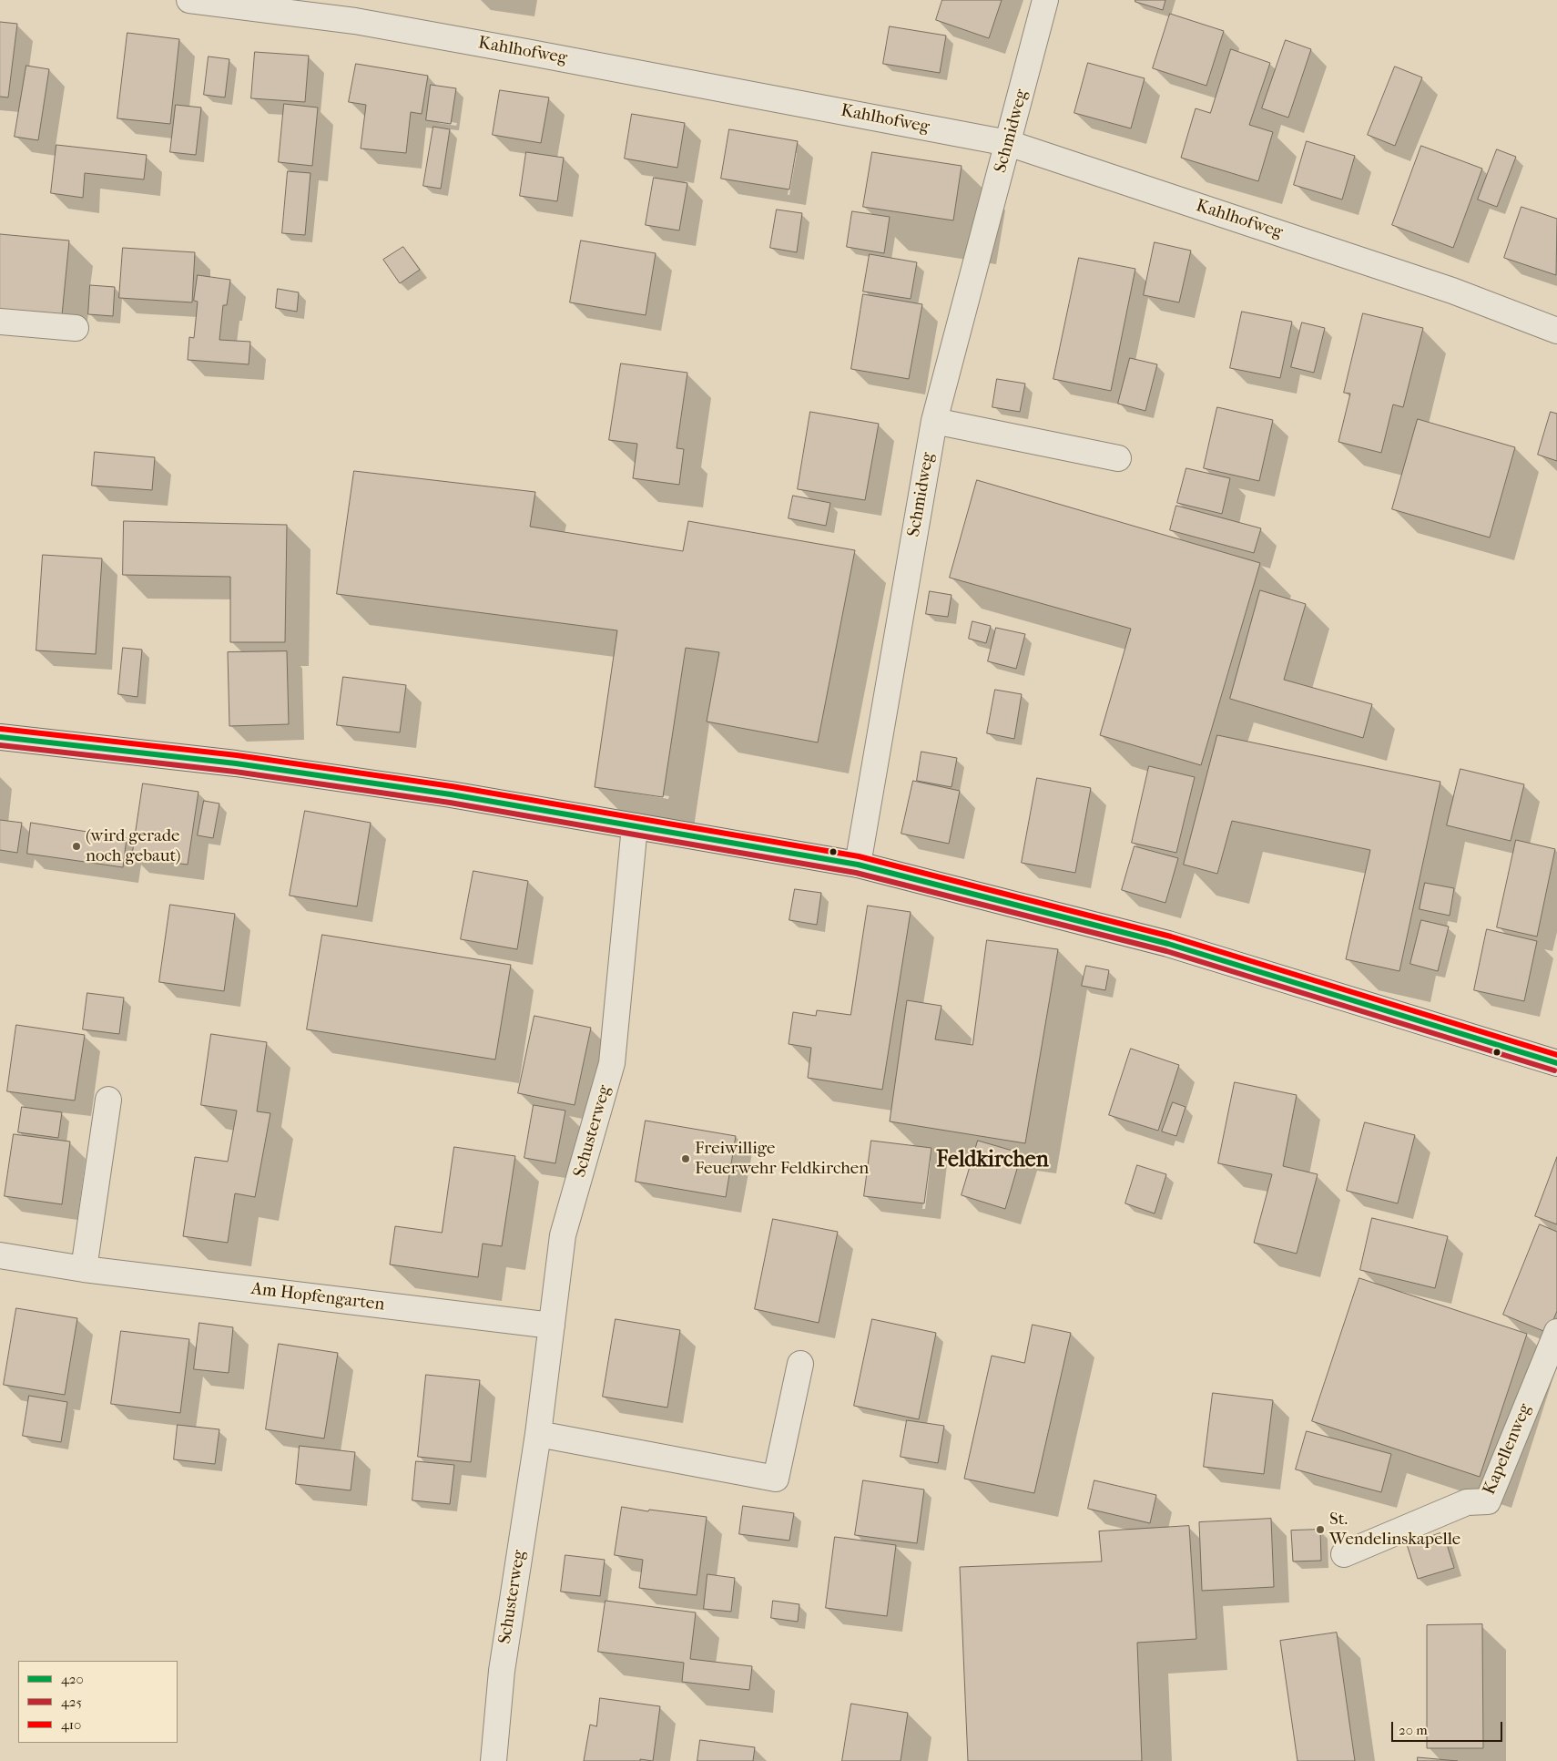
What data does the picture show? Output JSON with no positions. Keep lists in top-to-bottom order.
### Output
{
  "streets": {
    "street": [
      "Kahlhofweg",
      "Schmidweg",
      "Schusterweg",
      "Am Hopfengarten",
      "Kapellenweg"
    ]
  },
  "crossings": [
    ["Kahlhofweg", "Schmidweg"],
    ["Schusterweg", "Am Hopfengarten"]
  ],
  "districts": ["Feldkirchen"],
  "places": ["(wird gerade noch gebaut)", "Freiwillige Feuerwehr Feldkirchen", "St. Wendelinskapelle"],
  "lines": ["transit line 410", "transit line 420", "transit line 425"],
  "legend": ["420", "425", "410"],
  "scale_bar": "20 m"
}
